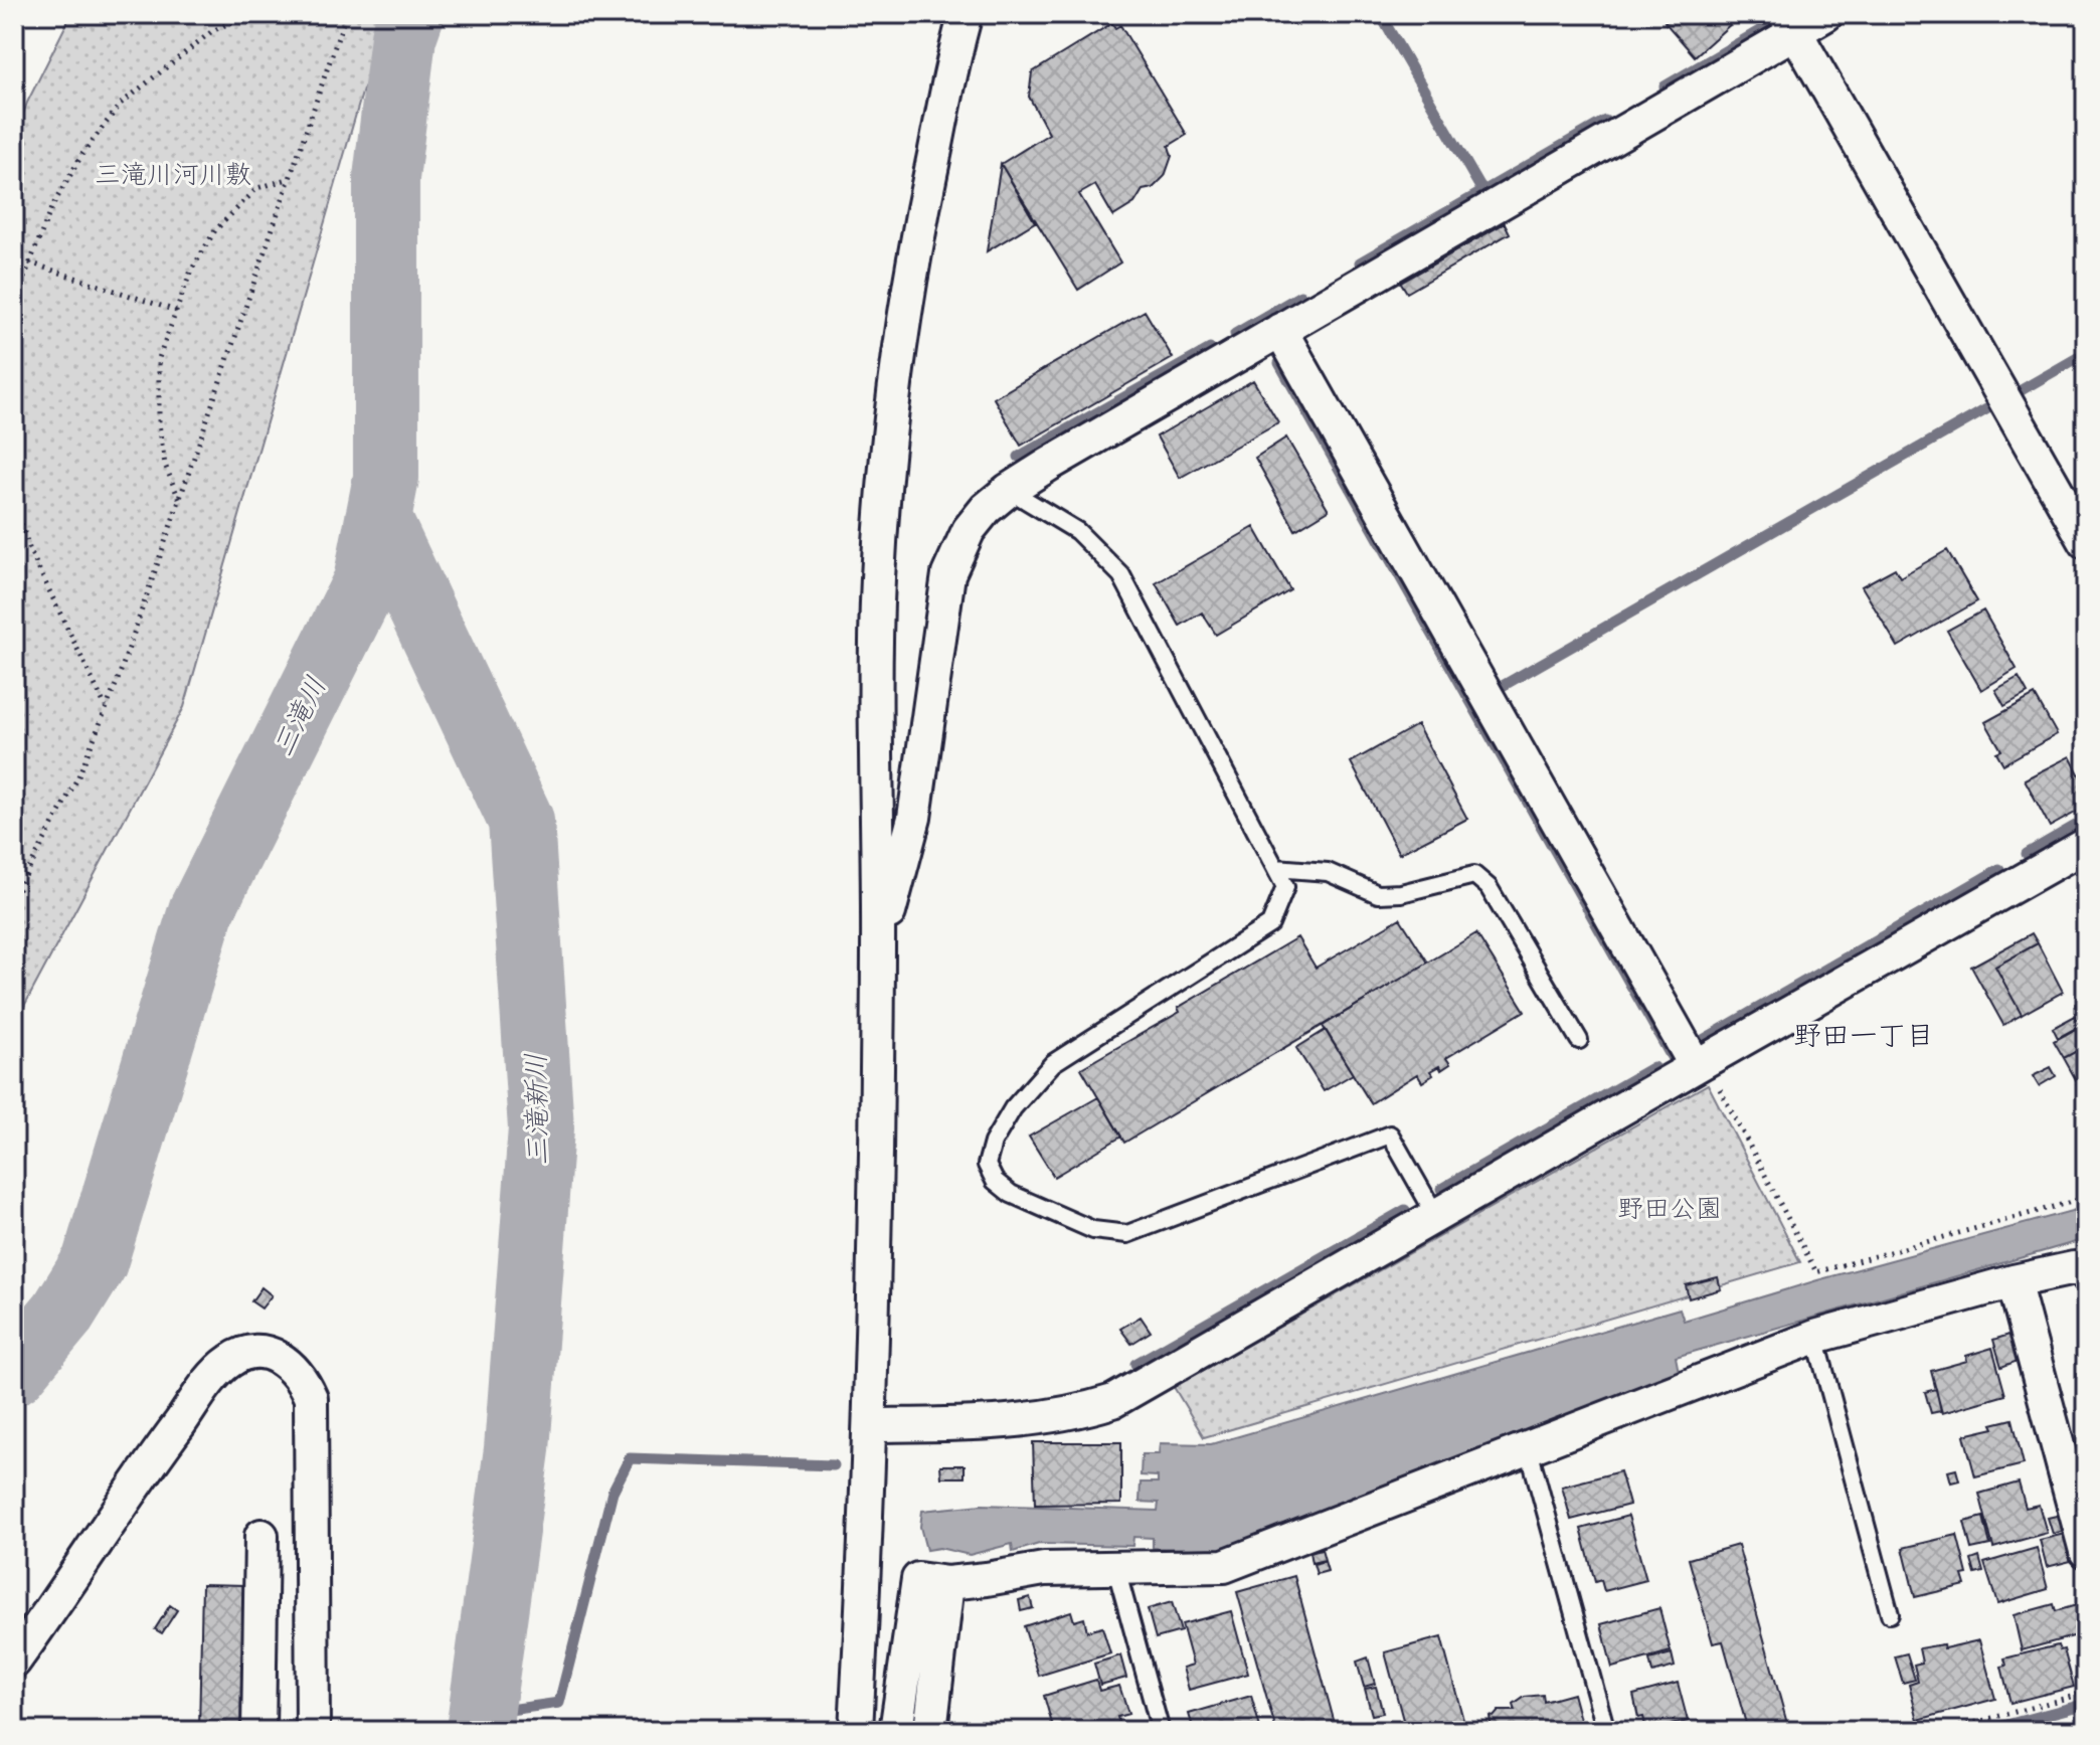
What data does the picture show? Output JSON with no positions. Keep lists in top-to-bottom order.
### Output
{
  "districts": ["野田一丁目"],
  "water": ["三滝川", "三滝新川"],
  "parks": ["三滝川河川敷", "野田公園"]
}
